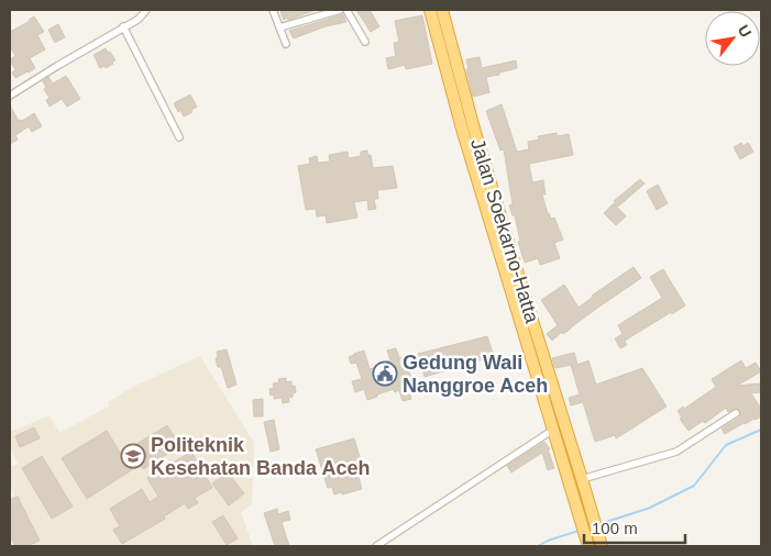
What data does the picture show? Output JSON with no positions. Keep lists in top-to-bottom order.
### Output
{
  "streets": {
    "highway": ["Jalan Soekarno-Hatta"]
  },
  "places": {
    "public building": ["Gedung Wali Nanggroe Aceh"],
    "school or university": ["Politeknik Kesehatan Banda Aceh"]
  },
  "scale_bar": "100 m",
  "north": "top right"
}
